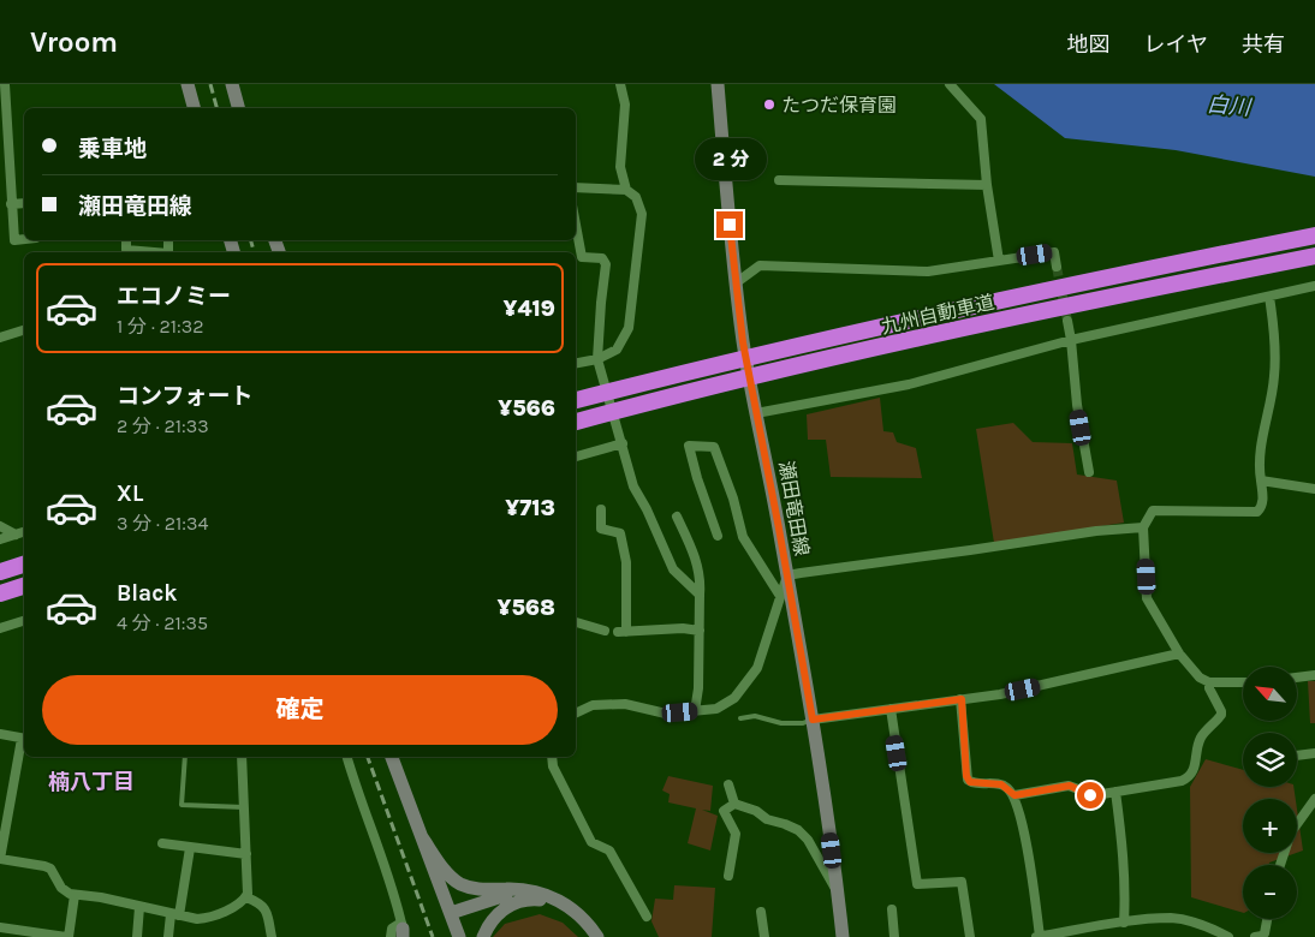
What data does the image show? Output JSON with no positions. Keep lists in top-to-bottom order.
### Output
{
  "streets": {
    "highway": ["九州自動車道"],
    "main road": ["瀬田竜田線"]
  },
  "districts": ["楠八丁目"],
  "water": ["白川"],
  "places": ["たつだ保育園"],
  "north": "top left",
  "page": {
    "header": "Vroom",
    "nav": ["地図", "レイヤ", "共有"],
    "banner": ["乗車地", "瀬田竜田線"],
    "bubble": "2 分",
    "list": [
      {
        "name": "エコノミー",
        "note": "1 分 · 21:32",
        "value": "¥419"
      },
      {
        "name": "コンフォート",
        "note": "2 分 · 21:33",
        "value": "¥566"
      },
      {
        "name": "XL",
        "note": "3 分 · 21:34",
        "value": "¥713"
      },
      {
        "name": "Black",
        "note": "4 分 · 21:35",
        "value": "¥568"
      }
    ],
    "buttons": "確定",
    "map_buttons": ["+", "−"]
  }
}
